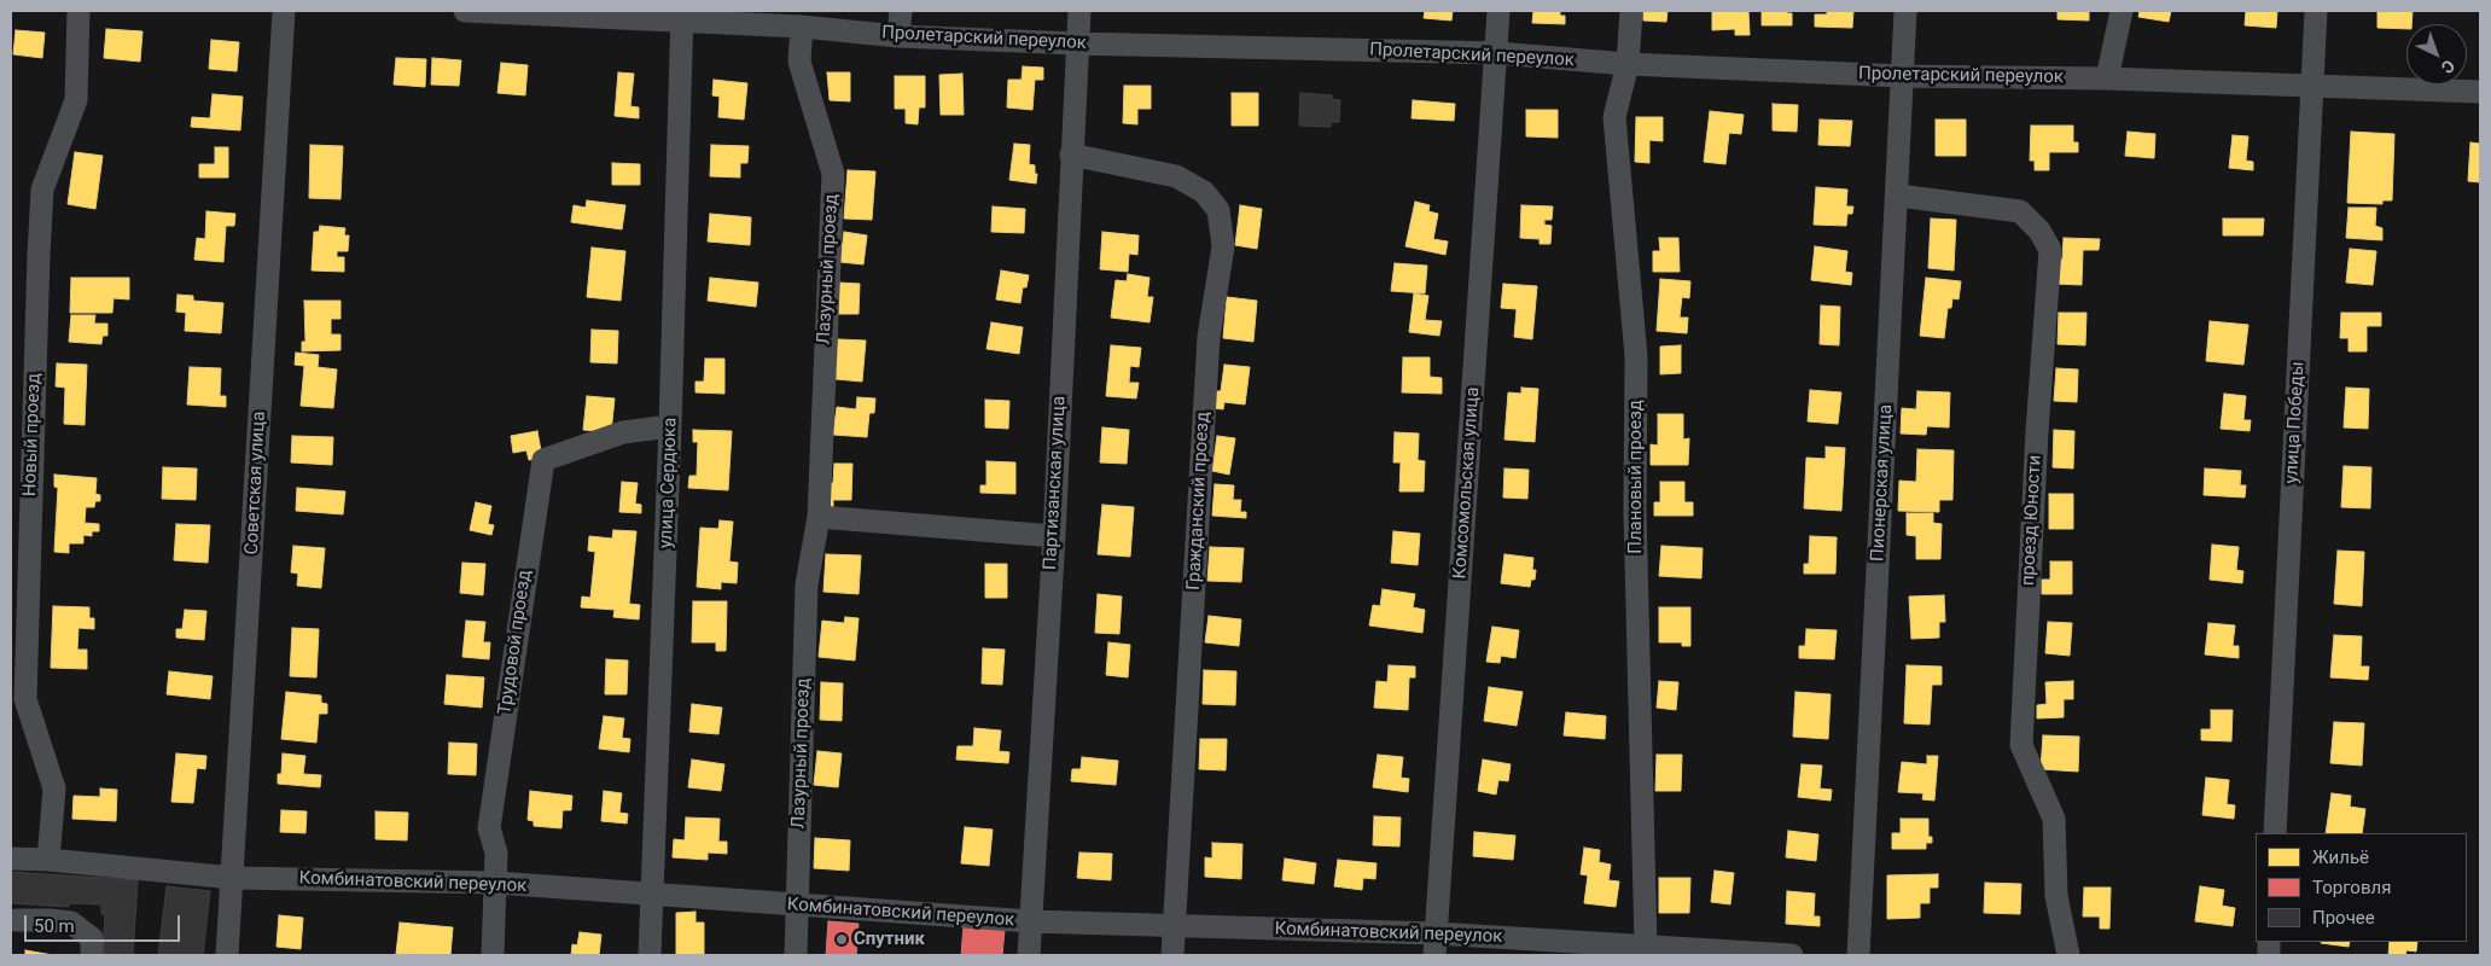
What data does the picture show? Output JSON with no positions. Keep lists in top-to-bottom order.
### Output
{
  "streets": {
    "street": [
      "Пролетарский переулок",
      "Лазурный проезд",
      "улица Победы",
      "Новый проезд",
      "Плановый проезд",
      "Советская улица",
      "улица Сердюка",
      "Партизанская улица",
      "Комсомольская улица",
      "Пионерская улица",
      "Гражданский проезд",
      "проезд Юности",
      "Трудовой проезд",
      "Комбинатовский переулок"
    ]
  },
  "crossings": [
    ["Пролетарский переулок", "Лазурный проезд"],
    ["Пролетарский переулок", "улица Победы"],
    ["Пролетарский переулок", "Плановый проезд"],
    ["Пролетарский переулок", "улица Сердюка"],
    ["Пролетарский переулок", "Партизанская улица"],
    ["Пролетарский переулок", "Комсомольская улица"],
    ["Пролетарский переулок", "Пионерская улица"],
    ["Лазурный проезд", "Комбинатовский переулок"],
    ["Новый проезд", "Комбинатовский переулок"],
    ["Плановый проезд", "Комбинатовский переулок"],
    ["Советская улица", "Комбинатовский переулок"],
    ["улица Сердюка", "Трудовой проезд"],
    ["улица Сердюка", "Комбинатовский переулок"],
    ["Партизанская улица", "Гражданский проезд"],
    ["Партизанская улица", "Комбинатовский переулок"],
    ["Комсомольская улица", "Комбинатовский переулок"],
    ["Пионерская улица", "проезд Юности"],
    ["Гражданский проезд", "Комбинатовский переулок"],
    ["Трудовой проезд", "Комбинатовский переулок"]
  ],
  "places": ["Спутник"],
  "legend": ["Жильё", "Торговля", "Прочее"],
  "scale_bar": "50 m",
  "north": "bottom right"
}
